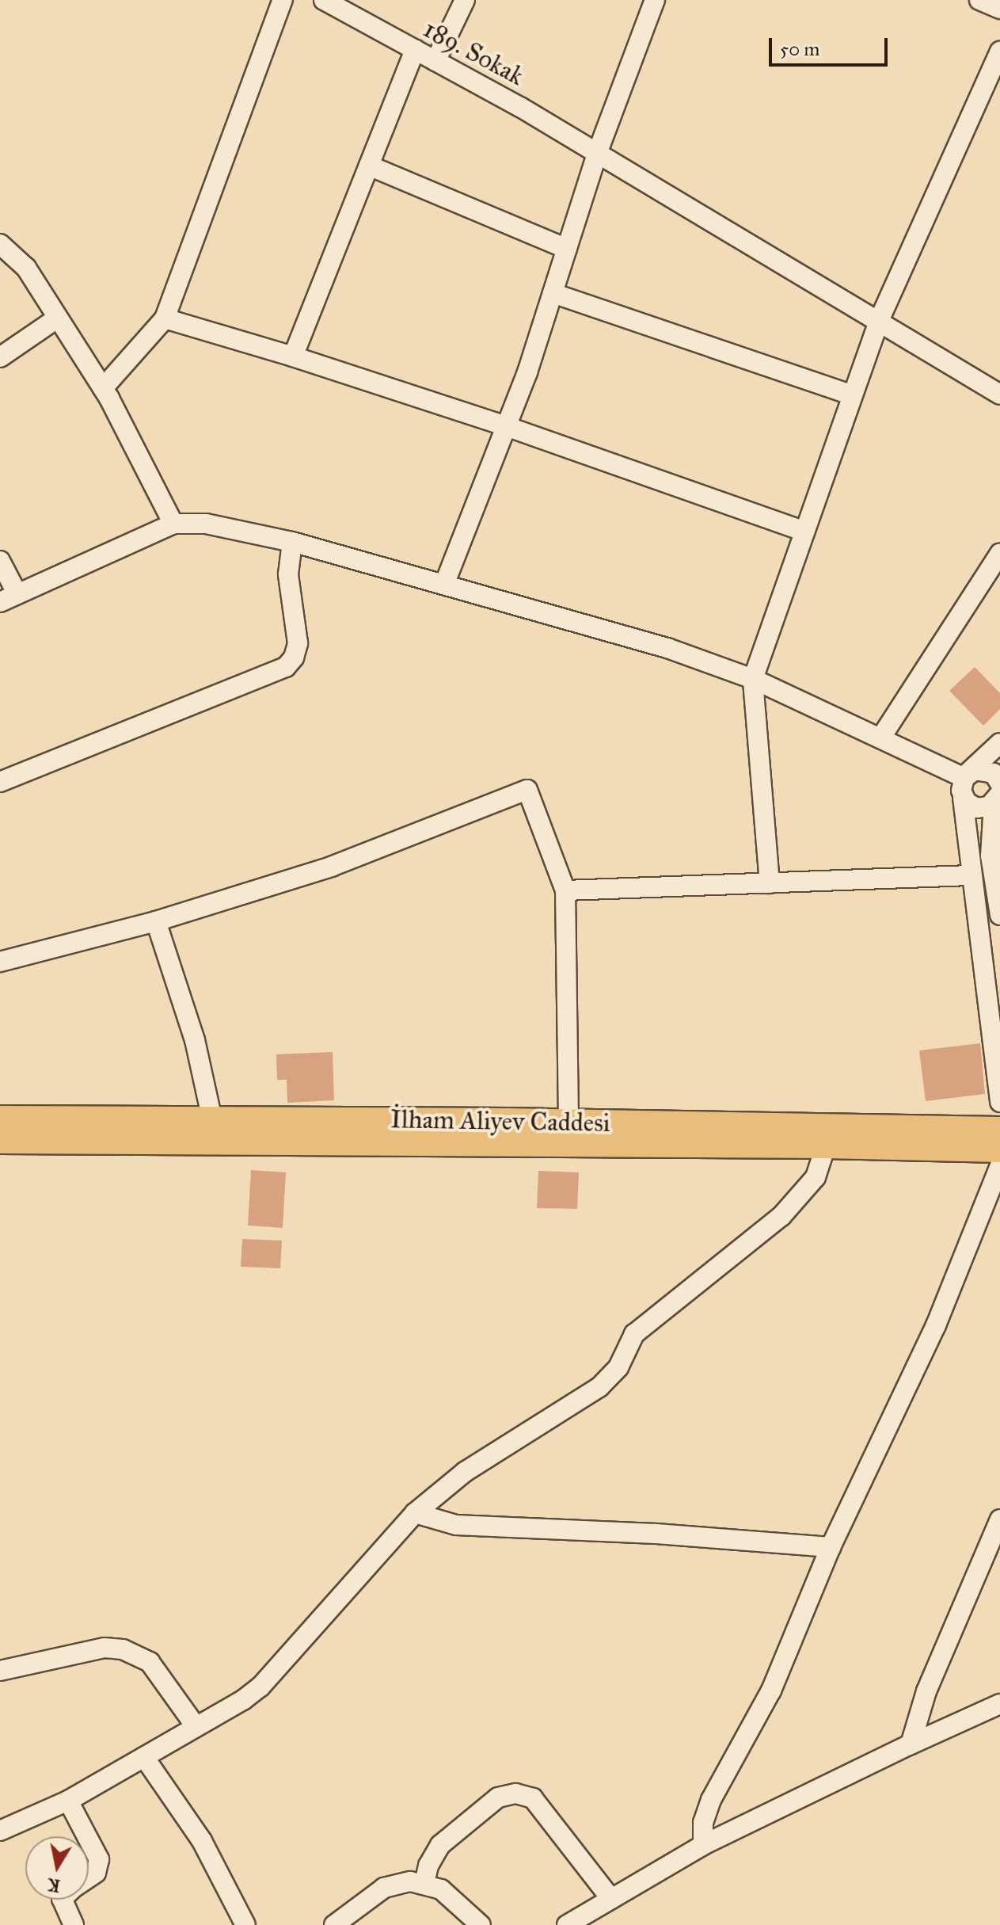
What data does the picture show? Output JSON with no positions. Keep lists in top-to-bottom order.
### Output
{
  "streets": {
    "main road": ["İlham Aliyev Caddesi"],
    "street": ["189. Sokak"]
  },
  "scale_bar": "50 m",
  "north": "bottom"
}
